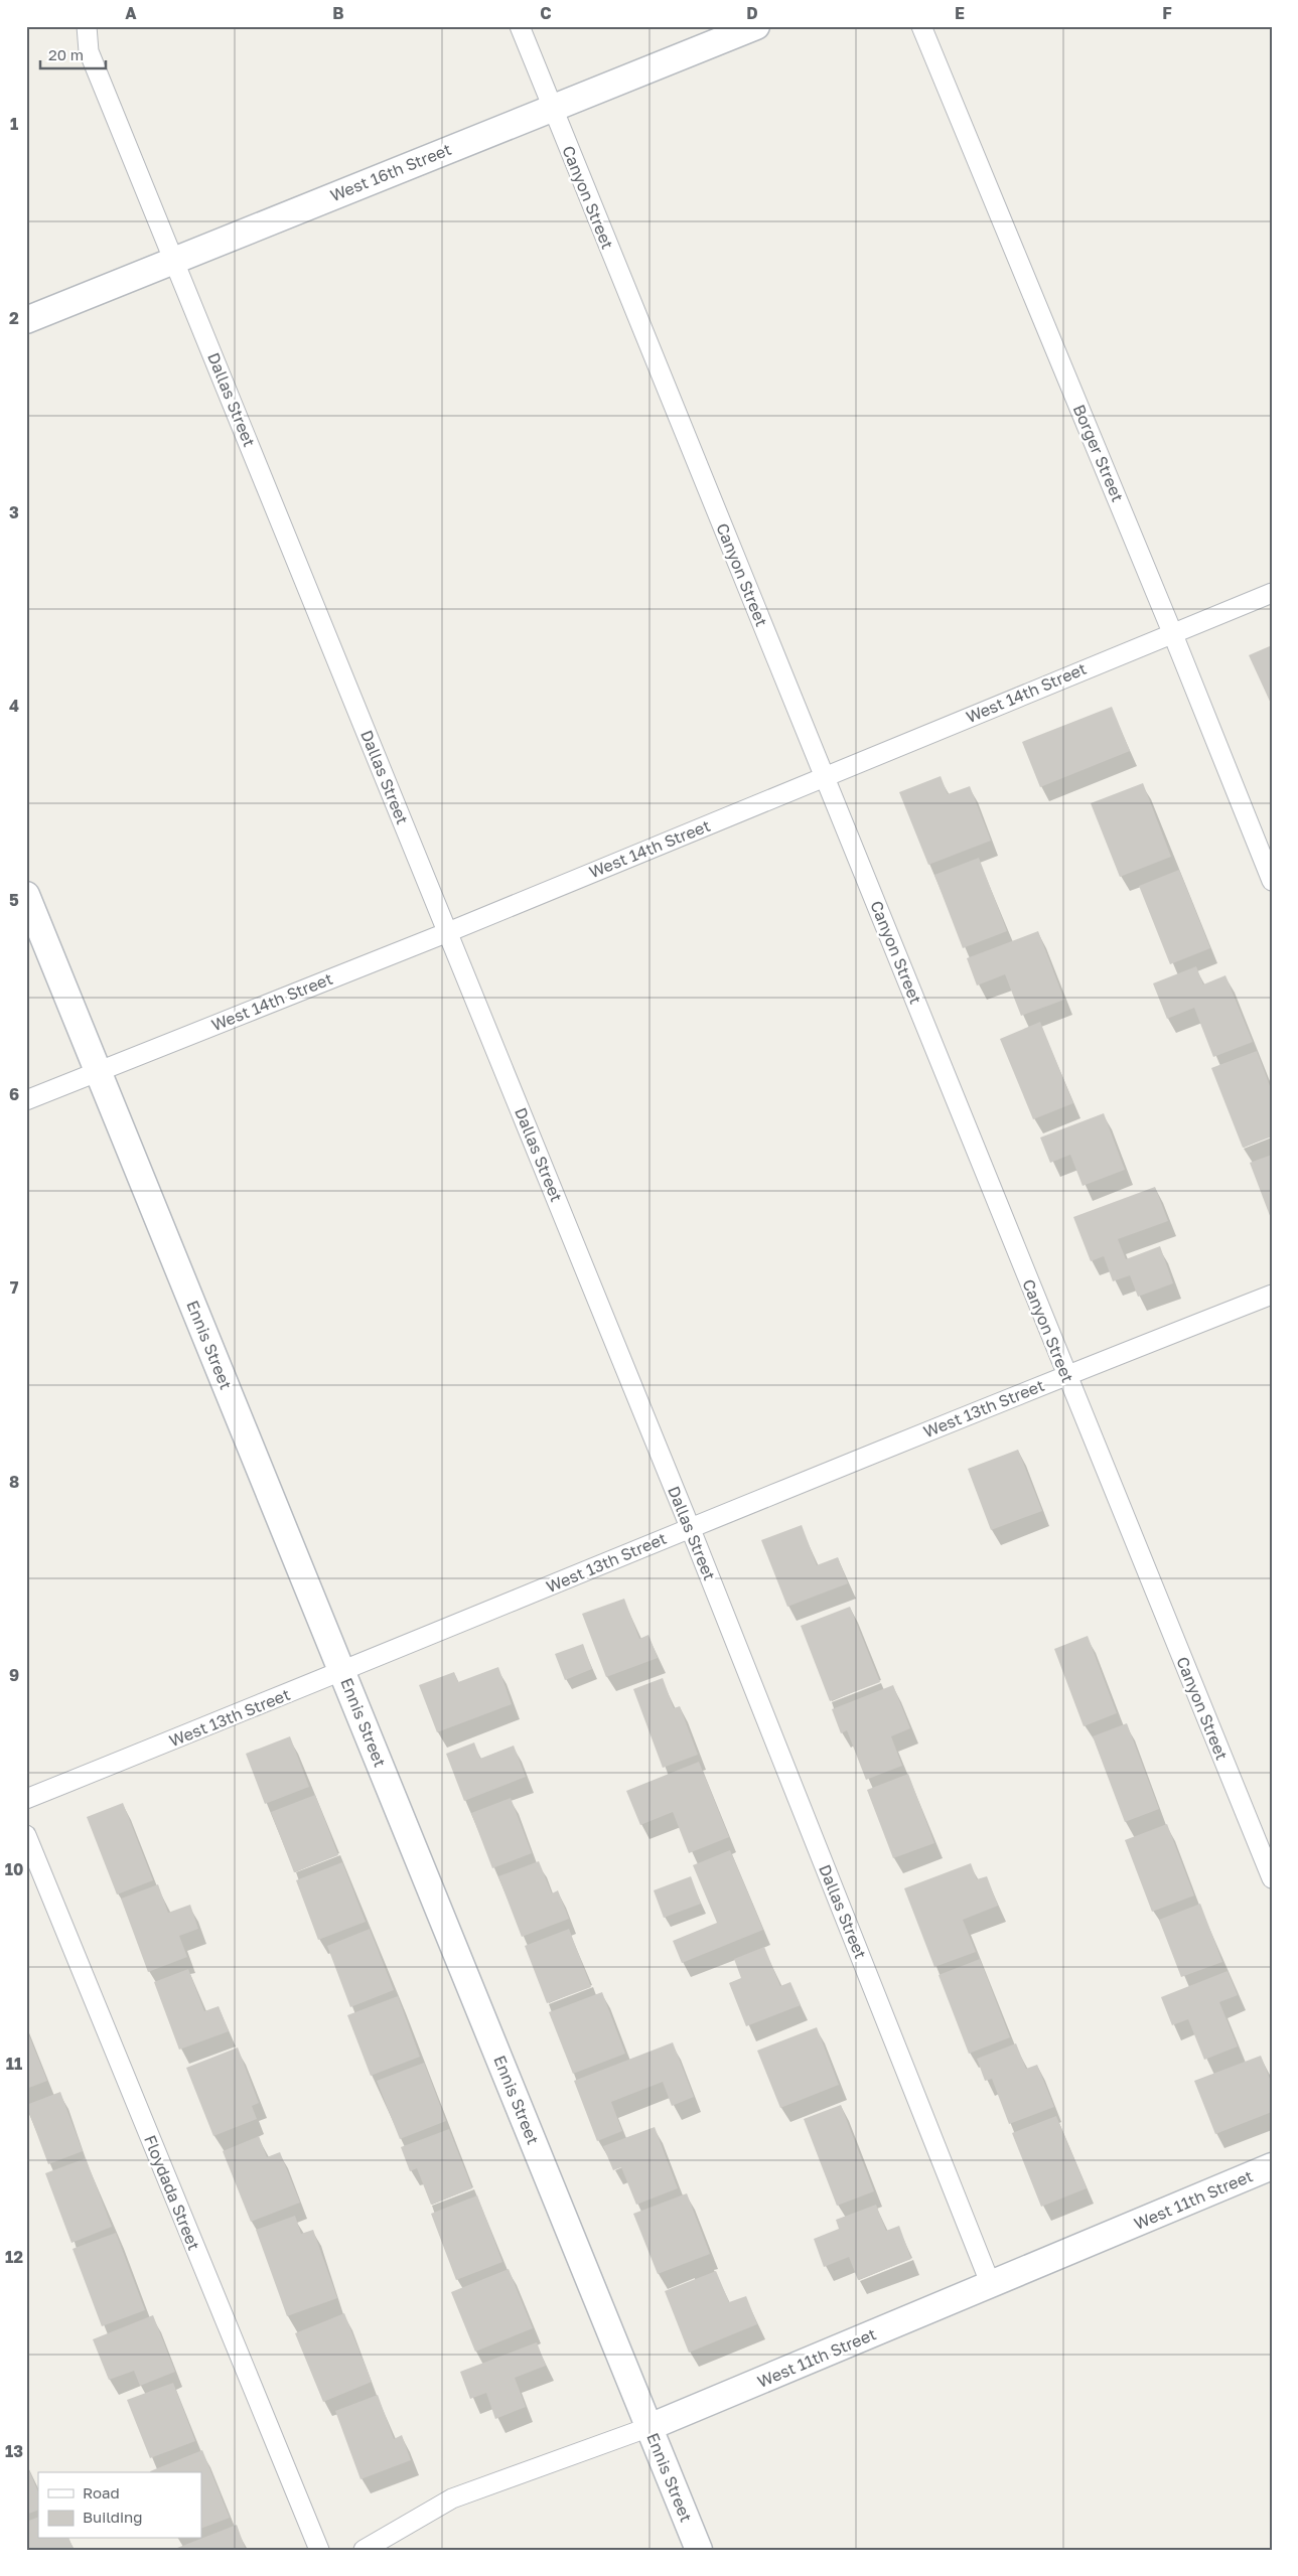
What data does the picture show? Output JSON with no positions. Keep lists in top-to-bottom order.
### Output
{
  "streets": {
    "main road": ["West 16th Street", "Ennis Street", "West 11th Street"],
    "street": [
      "Canyon Street",
      "Dallas Street",
      "Borger Street",
      "West 14th Street",
      "West 13th Street",
      "Floydada Street"
    ]
  },
  "crossings": [
    ["West 16th Street", "Canyon Street"],
    ["West 16th Street", "Dallas Street"],
    ["Canyon Street", "West 14th Street"],
    ["Canyon Street", "West 13th Street"],
    ["Dallas Street", "West 14th Street"],
    ["Dallas Street", "West 13th Street"],
    ["Dallas Street", "West 11th Street"],
    ["Borger Street", "West 14th Street"],
    ["West 14th Street", "Ennis Street"],
    ["Ennis Street", "West 13th Street"],
    ["Ennis Street", "West 11th Street"]
  ],
  "legend": ["Road", "Building"],
  "scale_bar": "20 m",
  "grid": {
    "columns": [
      "A",
      "B",
      "C",
      "D",
      "E",
      "F"
    ],
    "rows": [
      "1",
      "2",
      "3",
      "4",
      "5",
      "6",
      "7",
      "8",
      "9",
      "10",
      "11",
      "12",
      "13"
    ]
  }
}
